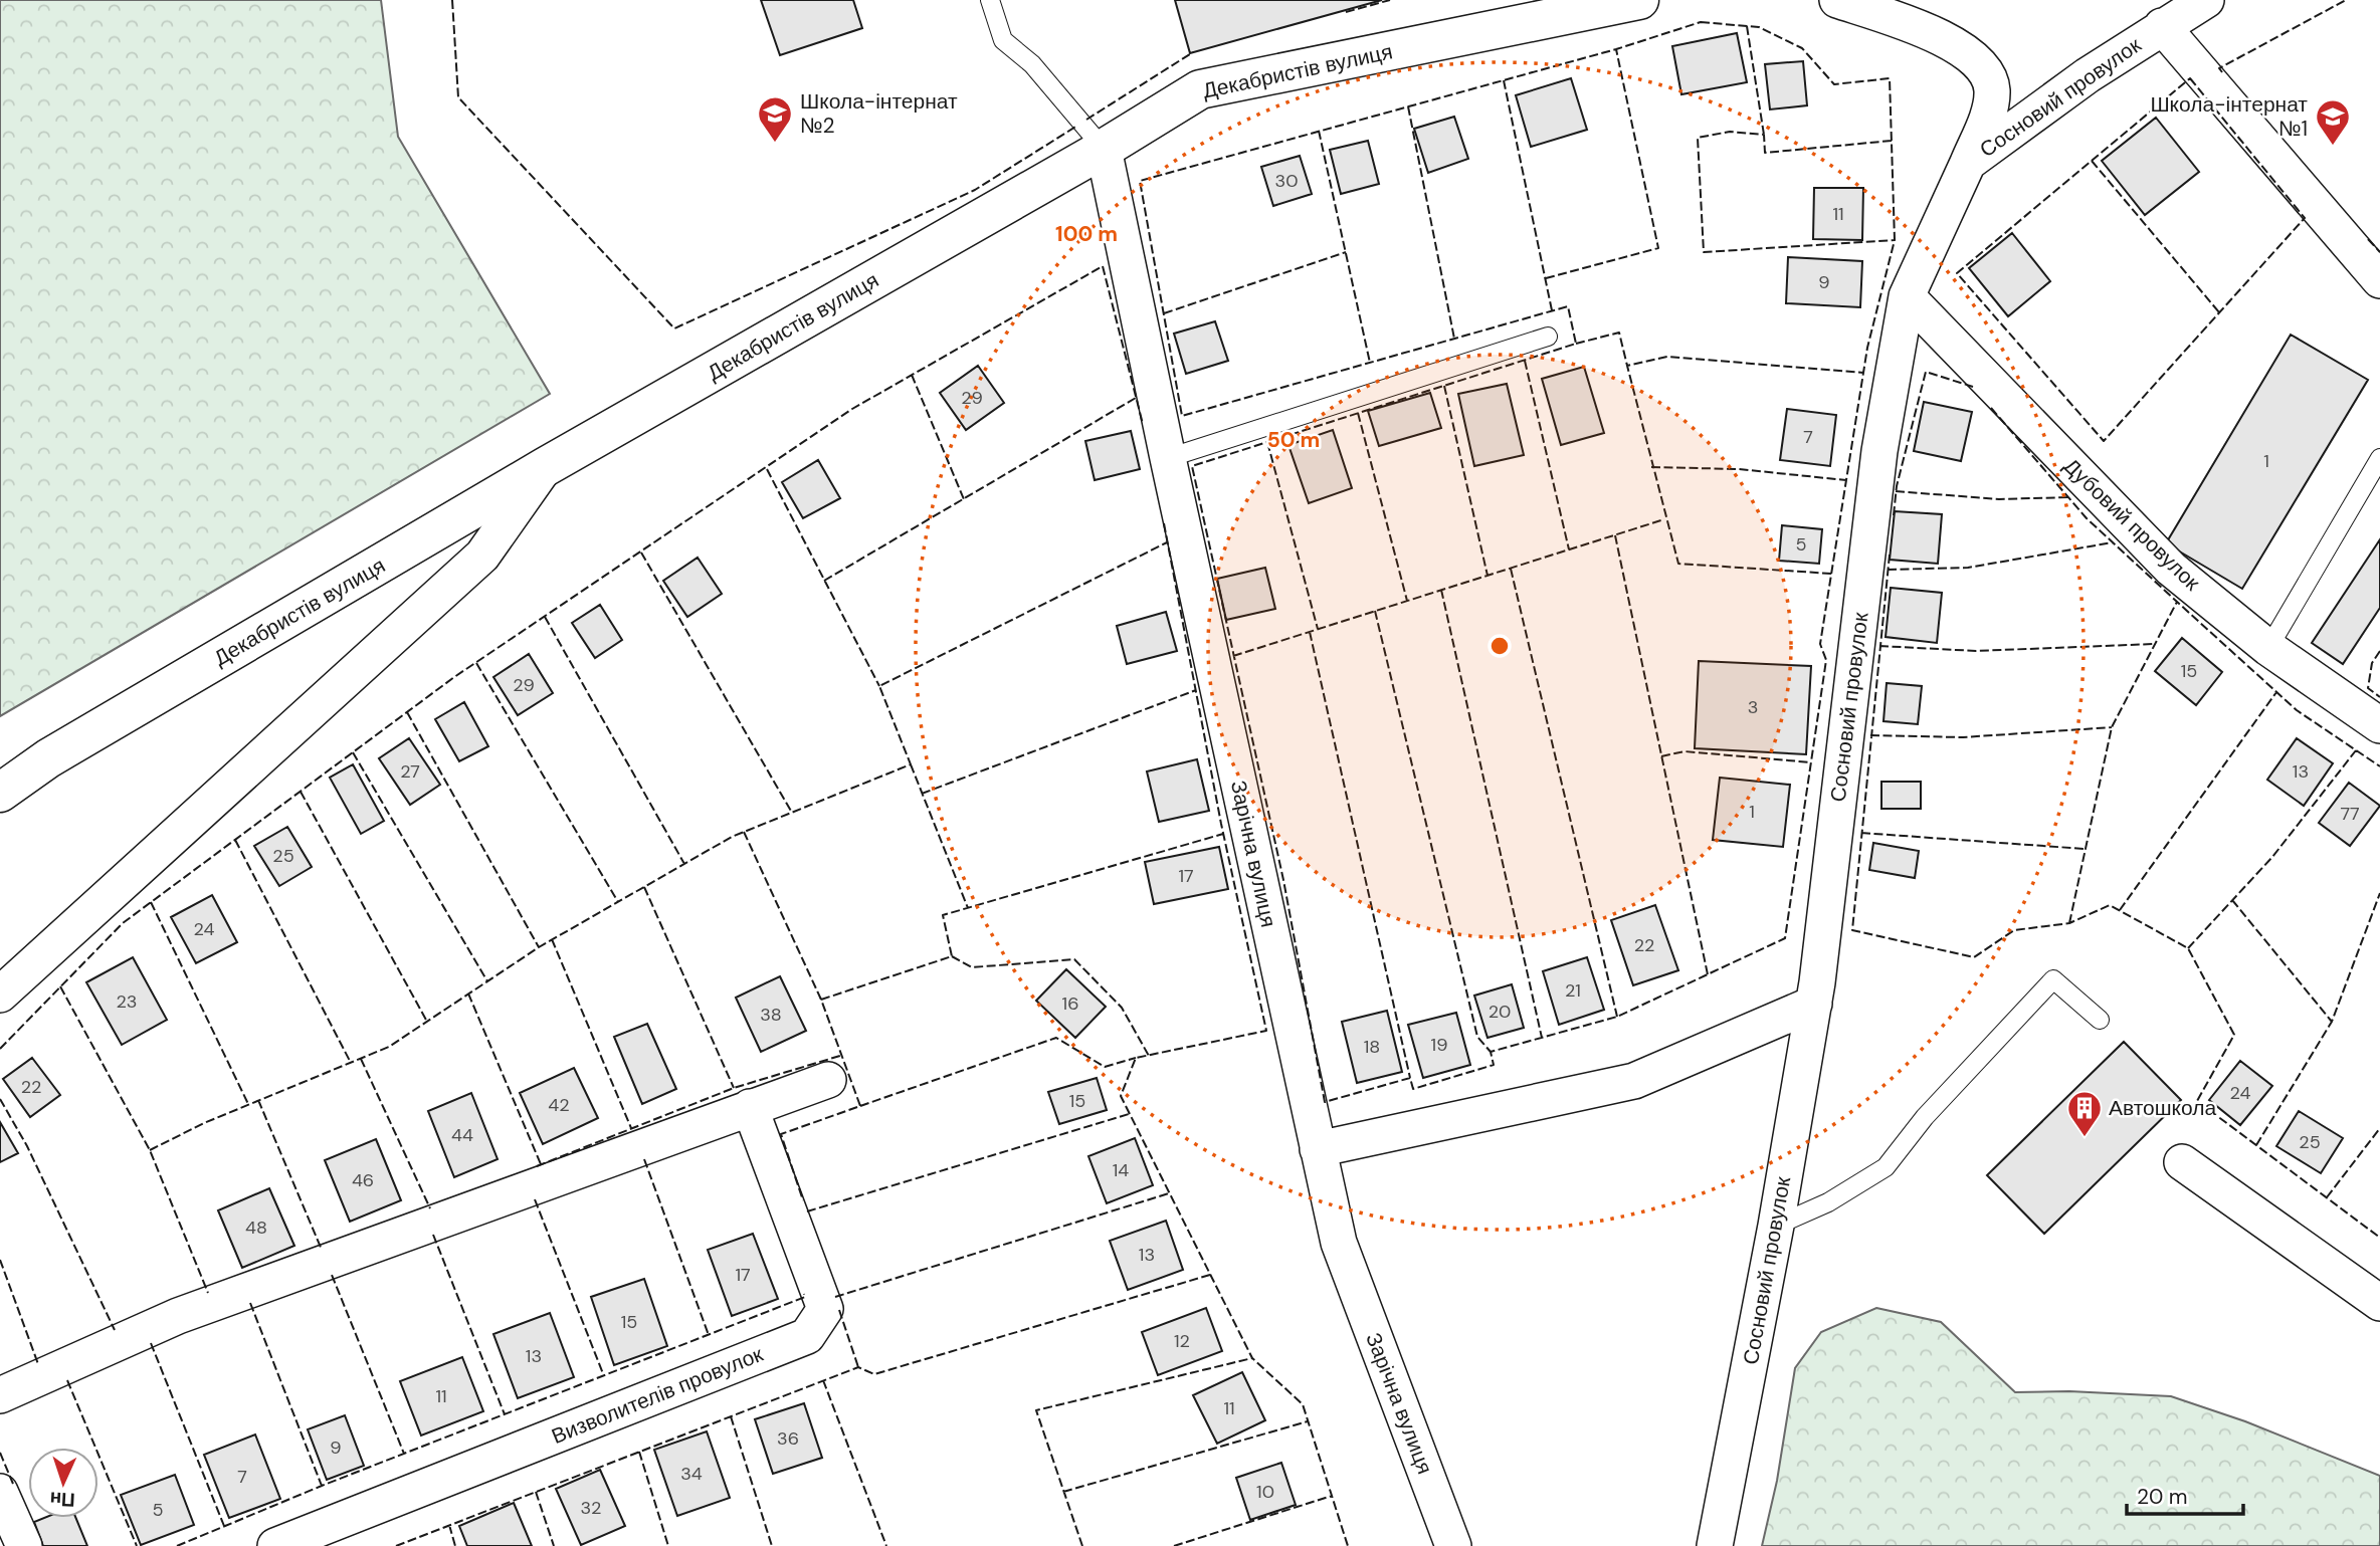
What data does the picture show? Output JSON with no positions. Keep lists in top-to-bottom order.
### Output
{
  "streets": {
    "street": [
      "Декабристів вулиця",
      "Сосновий провулок",
      "Дубовий провулок",
      "Зарічна вулиця",
      "Визволителів провулок"
    ]
  },
  "crossings": [
    ["Декабристів вулиця", "Зарічна вулиця"],
    ["Сосновий провулок", "Дубовий провулок"]
  ],
  "places": {
    "school or university": ["Школа-інтернат №2", "Школа-інтернат №1"],
    "building": ["Автошкола"]
  },
  "house_numbers": [
    "30",
    "11",
    "9",
    "29",
    "7",
    "1",
    "5",
    "15",
    "29",
    "3",
    "27",
    "13",
    "1",
    "77",
    "25",
    "17",
    "24",
    "22",
    "21",
    "23",
    "16",
    "20",
    "38",
    "19",
    "18",
    "22",
    "24",
    "15",
    "42",
    "44",
    "25",
    "14",
    "46",
    "48",
    "13",
    "17",
    "15",
    "12",
    "13",
    "11",
    "11",
    "36",
    "9",
    "34",
    "7",
    "10",
    "32",
    "5"
  ],
  "scale_bar": "20 m",
  "north": "bottom",
  "rings": ["100 m", "50 m"]
}
